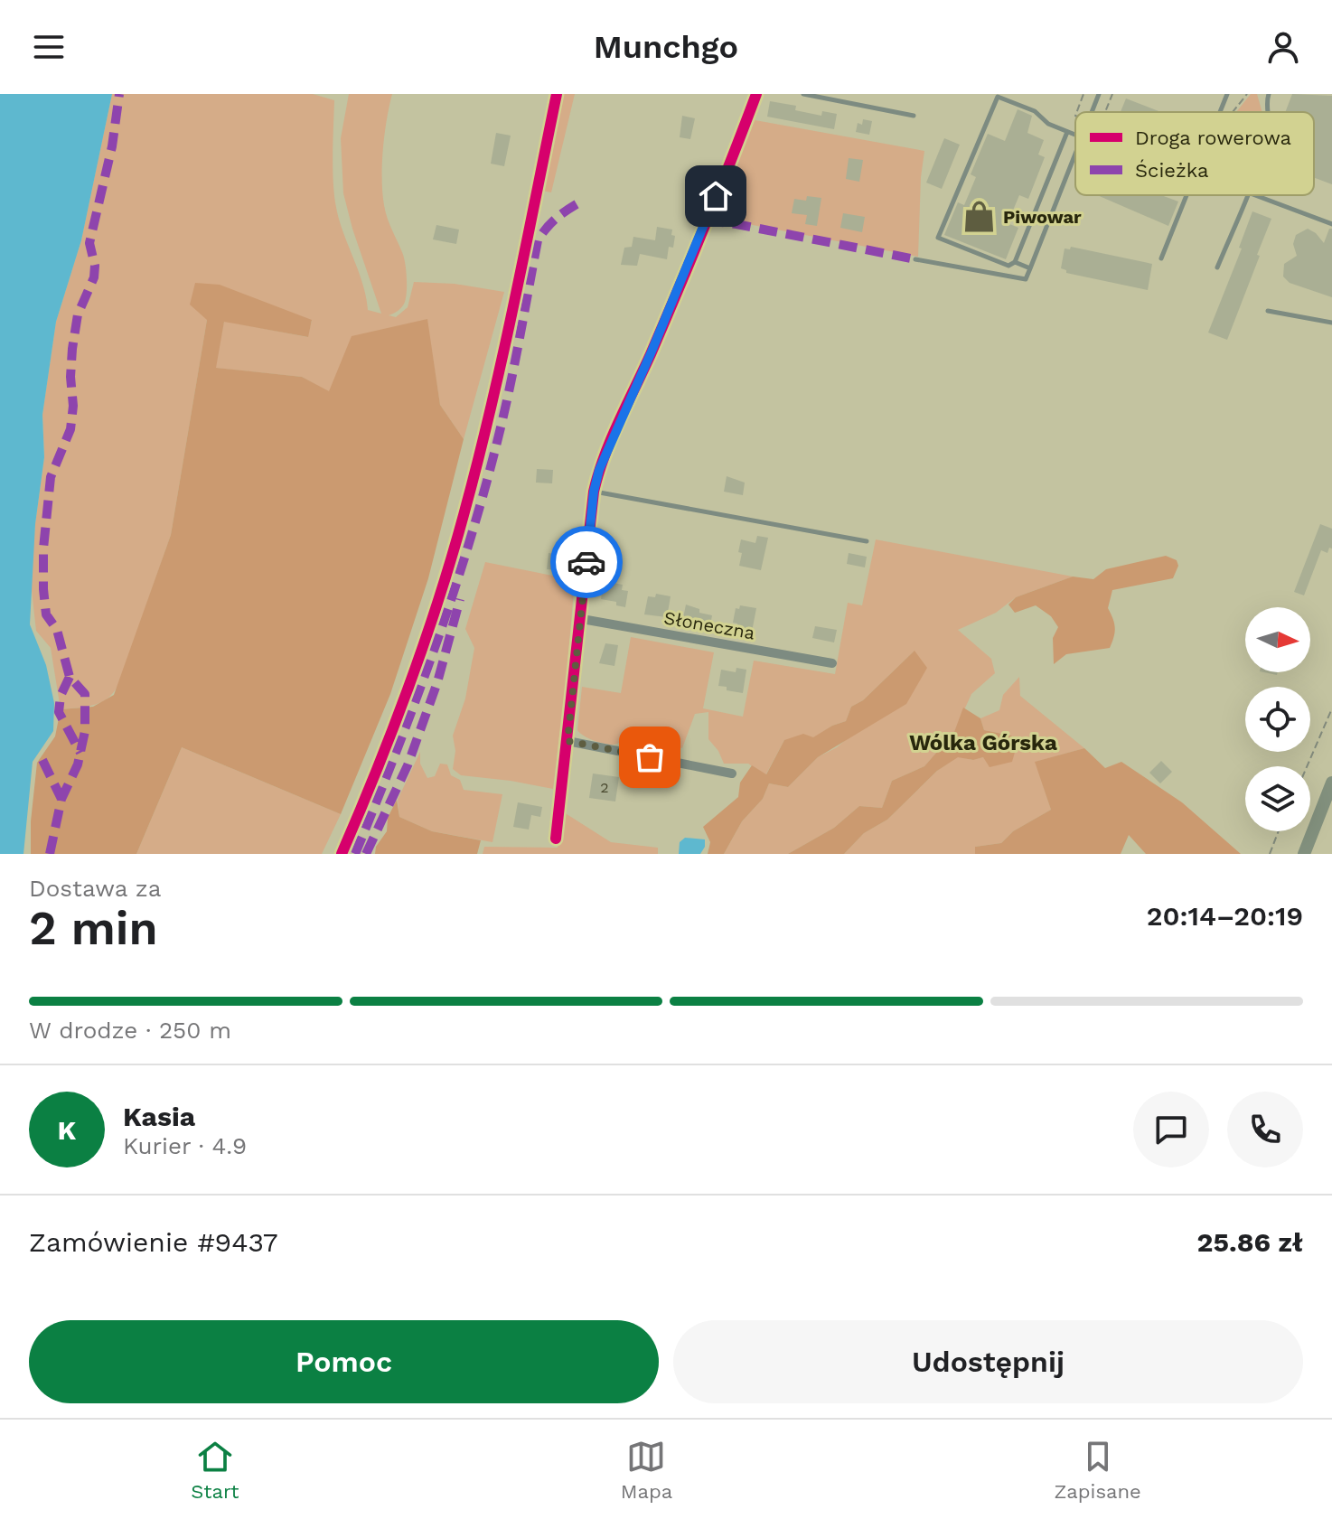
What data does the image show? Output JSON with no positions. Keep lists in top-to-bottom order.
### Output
{
  "streets": {
    "street": ["Słoneczna"]
  },
  "districts": ["Wólka Górska"],
  "places": {
    "shop": ["Piwowar"]
  },
  "house_numbers": ["2"],
  "legend": ["Droga rowerowa", "Ścieżka"],
  "north": "right",
  "page": {
    "header": "Munchgo",
    "heading": ["2 min", "Dostawa za", "20:14–20:19"],
    "panel": [
      "Kasia",
      "Kurier · 4.9",
      "Zamówienie #9437",
      "25.86 zł"
    ],
    "bar": "W drodze · 250 m",
    "round": "K",
    "buttons": ["Pomoc", "Udostępnij"],
    "tabs": ["Start", "Mapa", "Zapisane"]
  }
}
